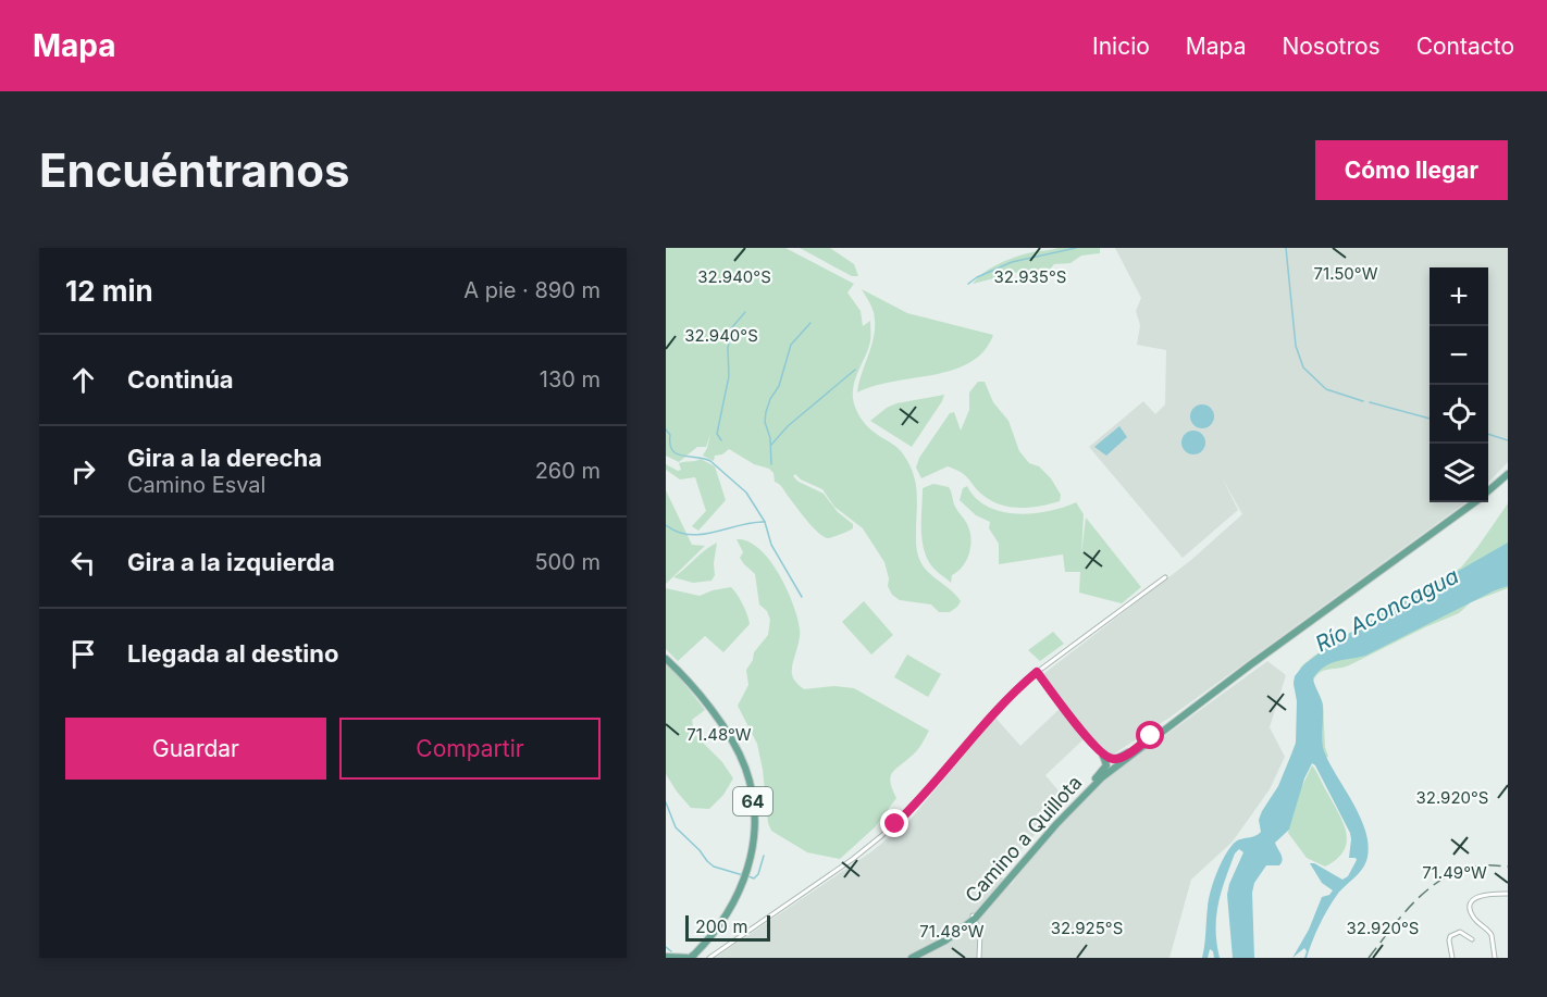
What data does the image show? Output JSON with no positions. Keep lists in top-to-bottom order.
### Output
{
  "streets": {
    "main road": ["64", "Camino a Quillota"]
  },
  "water": ["Río Aconcagua"],
  "scale_bar": "200 m",
  "page": {
    "header": "Mapa",
    "nav": [
      "Inicio",
      "Mapa",
      "Nosotros",
      "Contacto"
    ],
    "buttons": [
      "Cómo llegar",
      ["Guardar", "Compartir"]
    ],
    "title": "Encuéntranos",
    "heading": ["12 min", "A pie · 890 m"],
    "map_buttons": ["+", "−"],
    "list": [
      ["Continúa", "130 m"],
      ["Gira a la derecha", "Camino Esval", "260 m"],
      ["Gira a la izquierda", "500 m"],
      "Llegada al destino"
    ],
    "scale": "200 m"
  },
  "coordinates": [
    "71.50°W",
    "32.940°S",
    "32.935°S",
    "71.48°W",
    "32.920°S",
    "71.49°W",
    "32.925°S"
  ]
}
